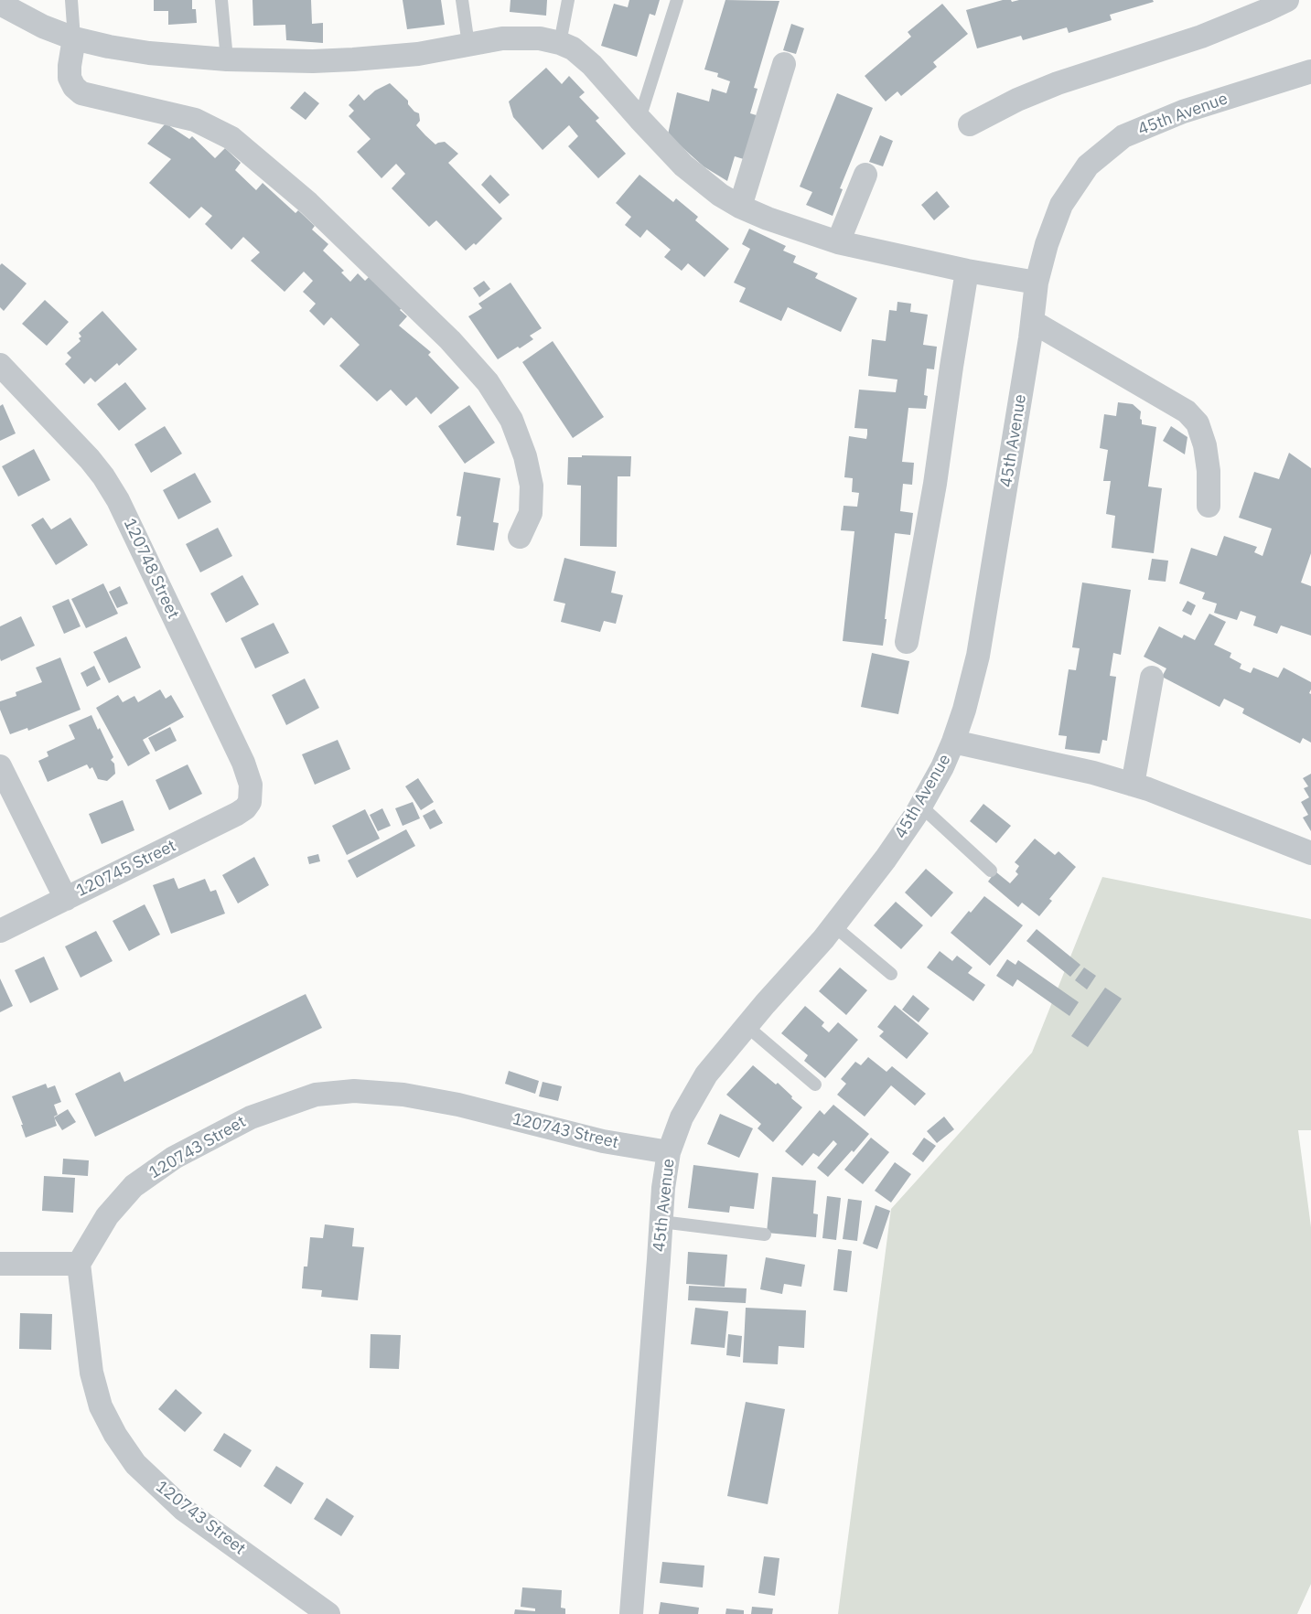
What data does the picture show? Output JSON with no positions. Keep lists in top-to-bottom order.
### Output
{
  "streets": {
    "street": [
      "45th Avenue",
      "120748 Street",
      "120745 Street",
      "120743 Street"
    ]
  },
  "crossings": [
    ["45th Avenue", "120743 Street"],
    ["120748 Street", "120745 Street"]
  ]
}
